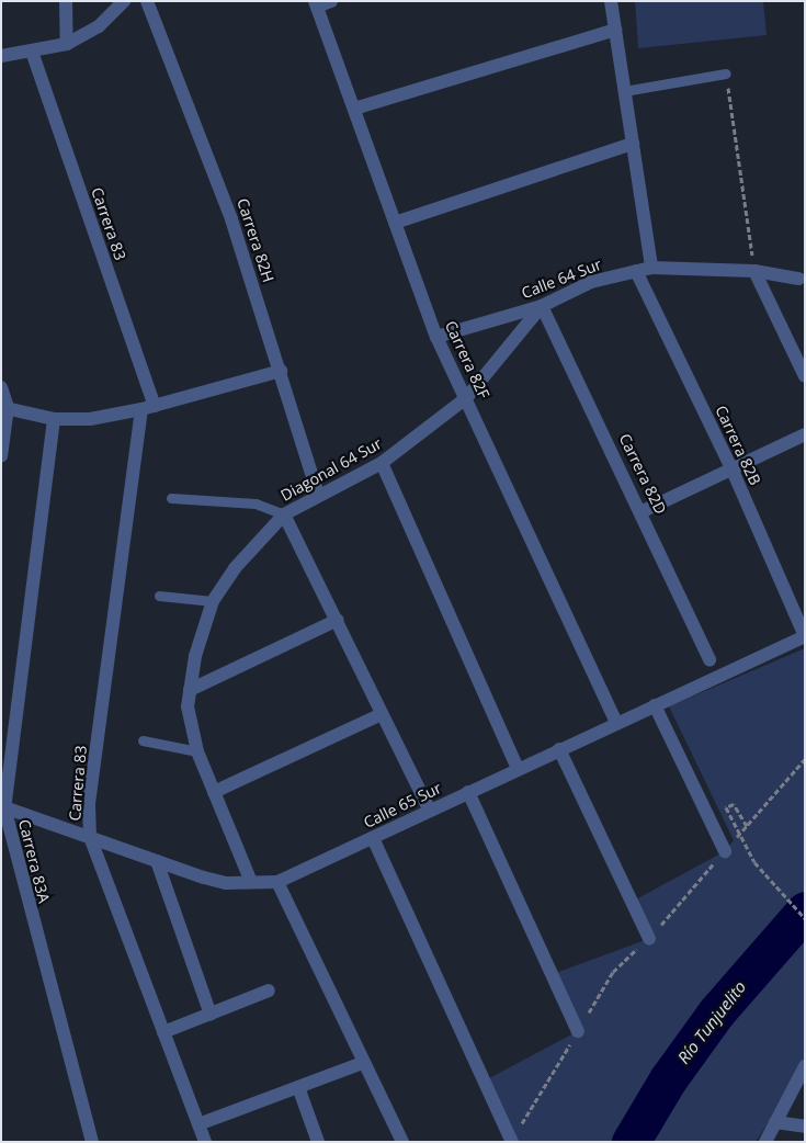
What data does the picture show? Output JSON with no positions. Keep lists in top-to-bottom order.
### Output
{
  "streets": {
    "street": [
      "Carrera 83",
      "Carrera 82H",
      "Calle 64 Sur",
      "Carrera 82F",
      "Carrera 82B",
      "Diagonal 64 Sur",
      "Carrera 82D",
      "Calle 65 Sur",
      "Carrera 83A"
    ]
  },
  "crossings": [
    ["Carrera 83", "Calle 65 Sur"],
    ["Carrera 82H", "Diagonal 64 Sur"],
    ["Calle 64 Sur", "Carrera 82F"],
    ["Calle 64 Sur", "Carrera 82B"],
    ["Calle 64 Sur", "Diagonal 64 Sur"],
    ["Calle 64 Sur", "Carrera 82D"],
    ["Carrera 82F", "Diagonal 64 Sur"],
    ["Carrera 82F", "Calle 65 Sur"],
    ["Carrera 82B", "Calle 65 Sur"],
    ["Diagonal 64 Sur", "Carrera 82D"],
    ["Diagonal 64 Sur", "Calle 65 Sur"],
    ["Calle 65 Sur", "Carrera 83A"]
  ],
  "water": ["Río Tunjuelito"]
}
